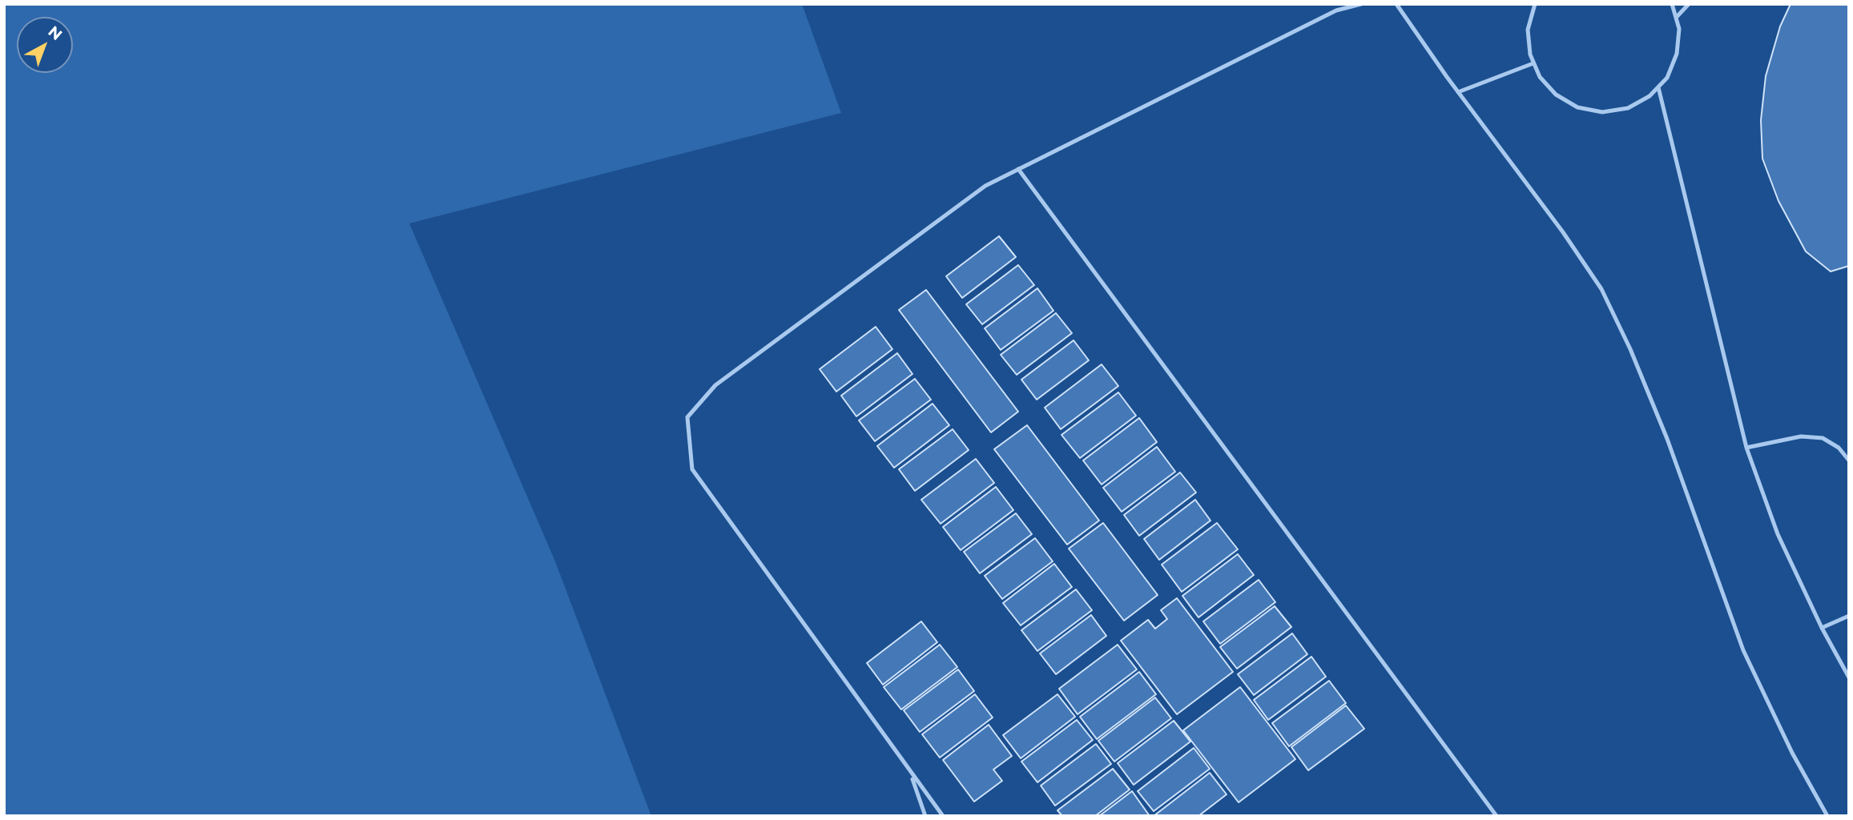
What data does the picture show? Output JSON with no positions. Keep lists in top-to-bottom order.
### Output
{
  "north": "top right"
}
